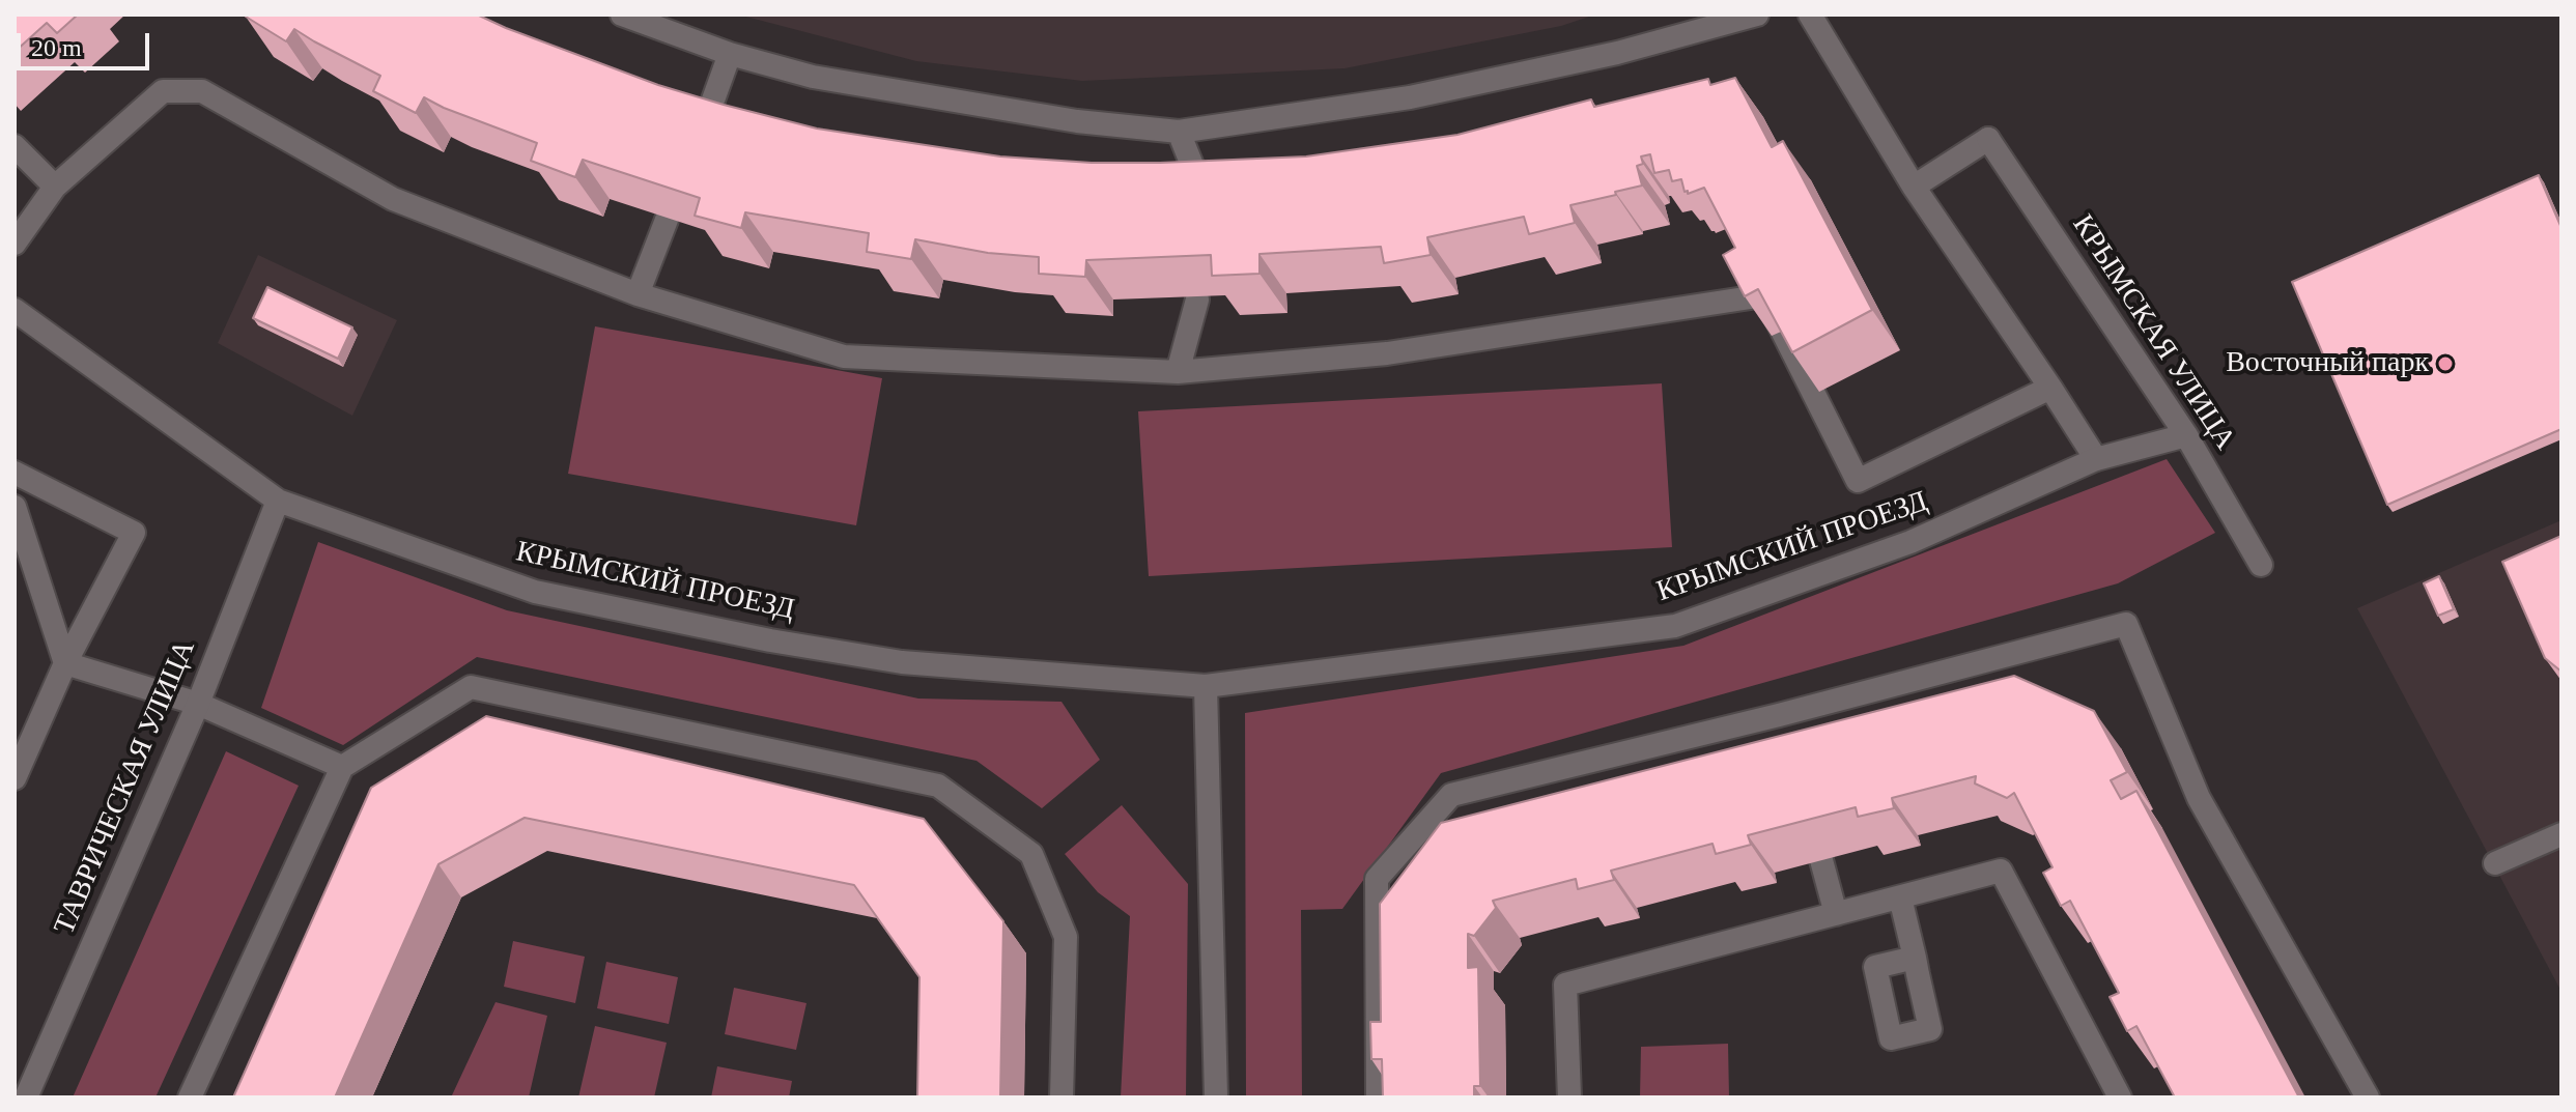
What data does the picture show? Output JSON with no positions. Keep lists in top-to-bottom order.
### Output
{
  "streets": {
    "street": ["КРЫМСКАЯ УЛИЦА", "КРЫМСКИЙ ПРОЕЗД", "ТАВРИЧЕСКАЯ УЛИЦА"]
  },
  "crossings": [
    ["КРЫМСКАЯ УЛИЦА", "КРЫМСКИЙ ПРОЕЗД"],
    ["КРЫМСКИЙ ПРОЕЗД", "ТАВРИЧЕСКАЯ УЛИЦА"]
  ],
  "places": ["Восточный парк"],
  "scale_bar": "20 m"
}
